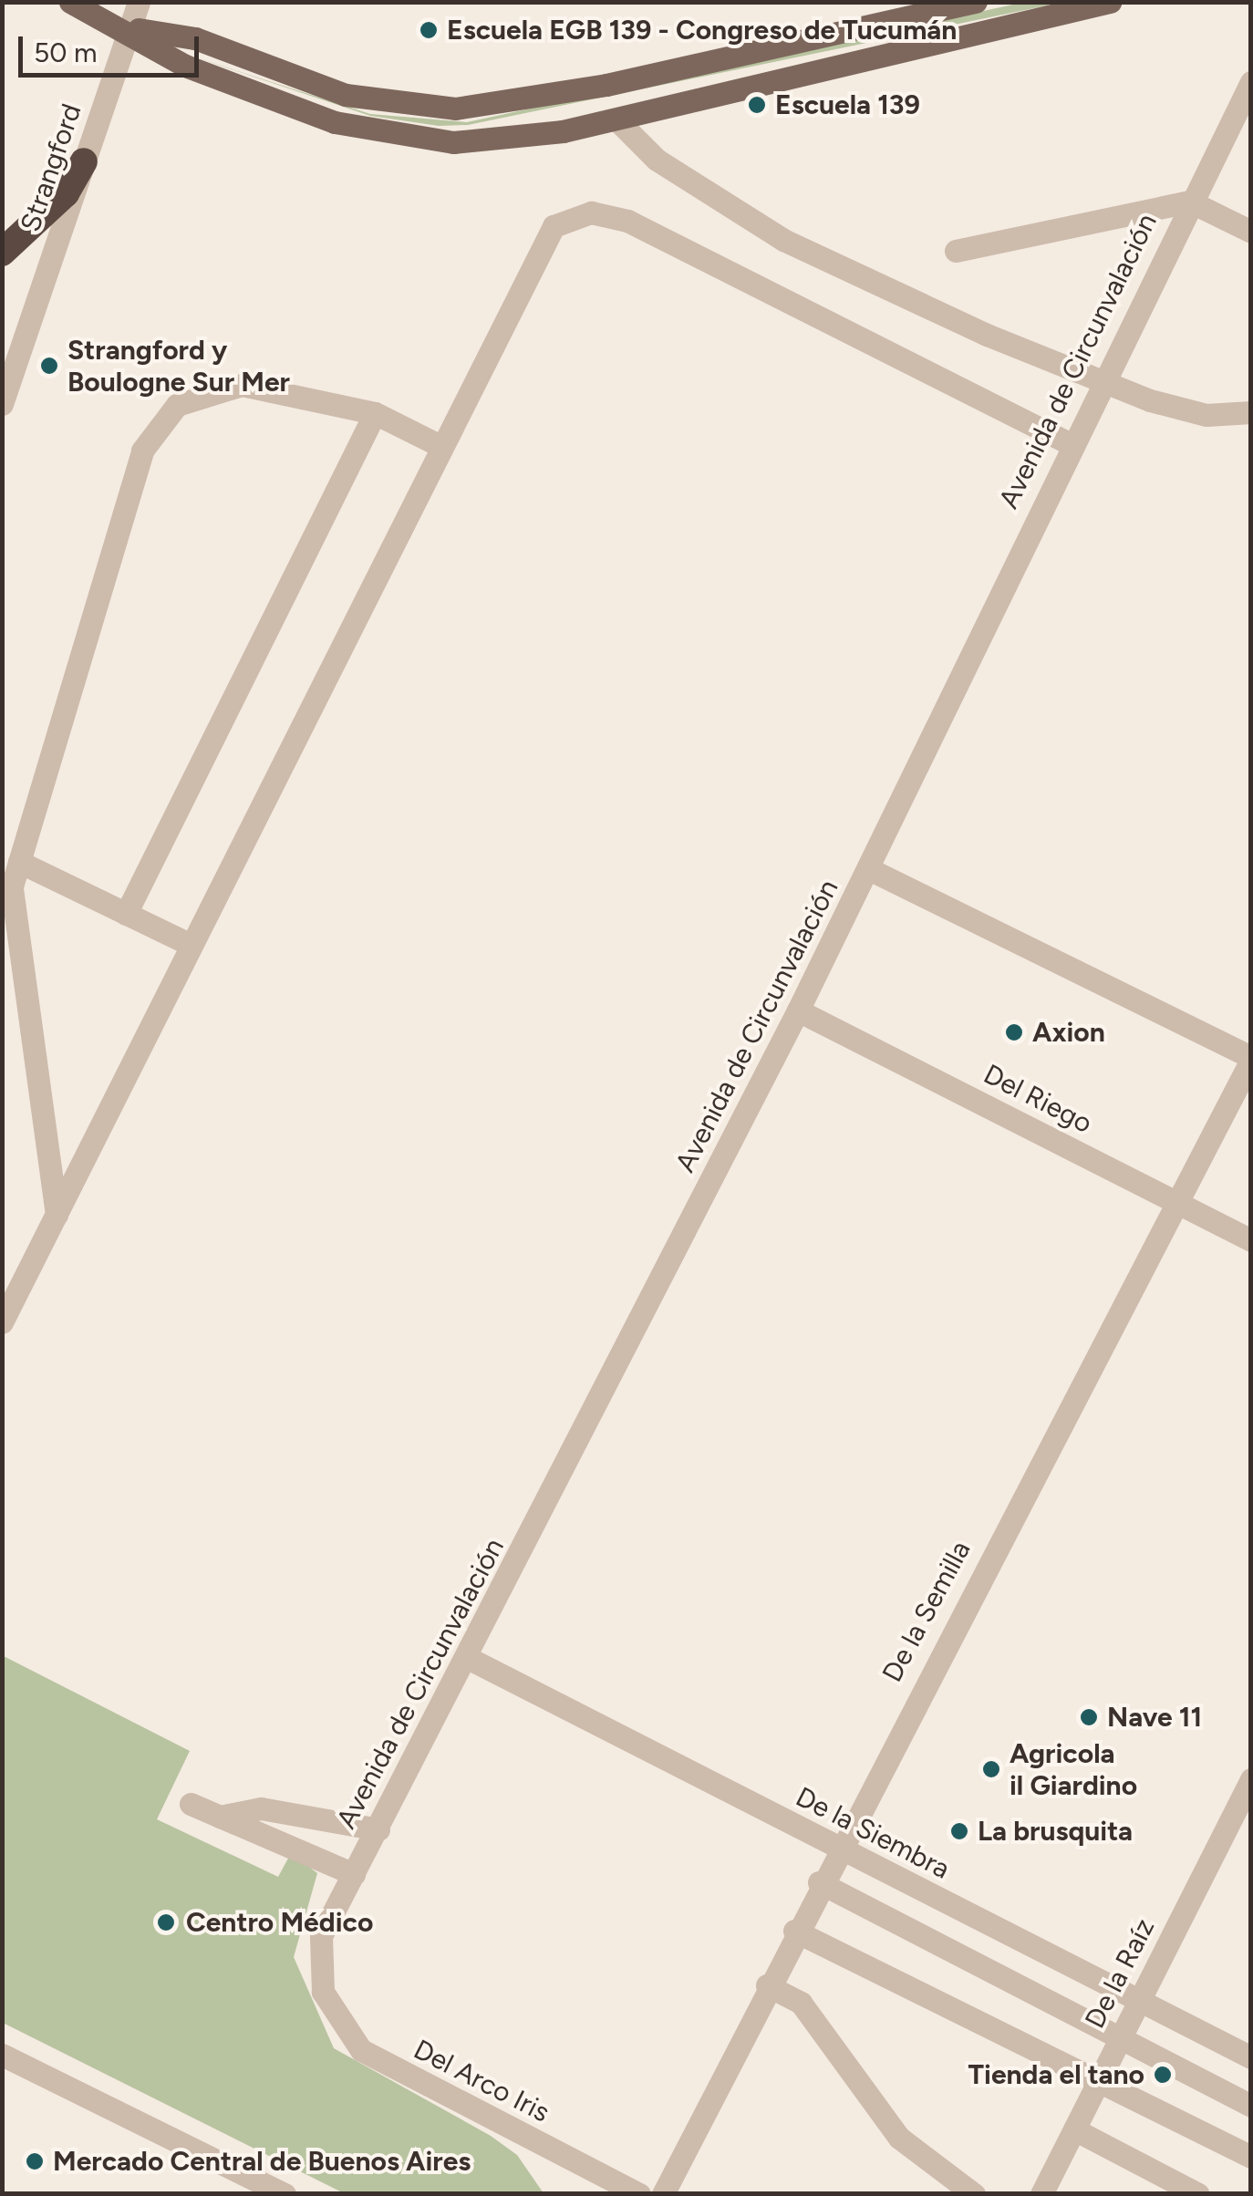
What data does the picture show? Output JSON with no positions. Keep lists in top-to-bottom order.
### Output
{
  "streets": {
    "street": [
      "Strangford",
      "Avenida de Circunvalación",
      "Del Riego",
      "De la Semilla",
      "De la Siembra",
      "De la Raíz",
      "Del Arco Iris"
    ]
  },
  "crossings": [
    ["Avenida de Circunvalación", "Del Riego"],
    ["Avenida de Circunvalación", "De la Siembra"],
    ["Avenida de Circunvalación", "Del Arco Iris"],
    ["Del Riego", "De la Semilla"],
    ["De la Semilla", "De la Siembra"],
    ["De la Siembra", "De la Raíz"]
  ],
  "places": [
    "Escuela EGB 139 - Congreso de Tucumán",
    "Escuela 139",
    "Strangford y Boulogne Sur Mer",
    "Axion",
    "Nave 11",
    "Agricola il Giardino",
    "La brusquita",
    "Centro Médico",
    "Tienda el tano",
    "Mercado Central de Buenos Aires"
  ],
  "scale_bar": "50 m"
}
